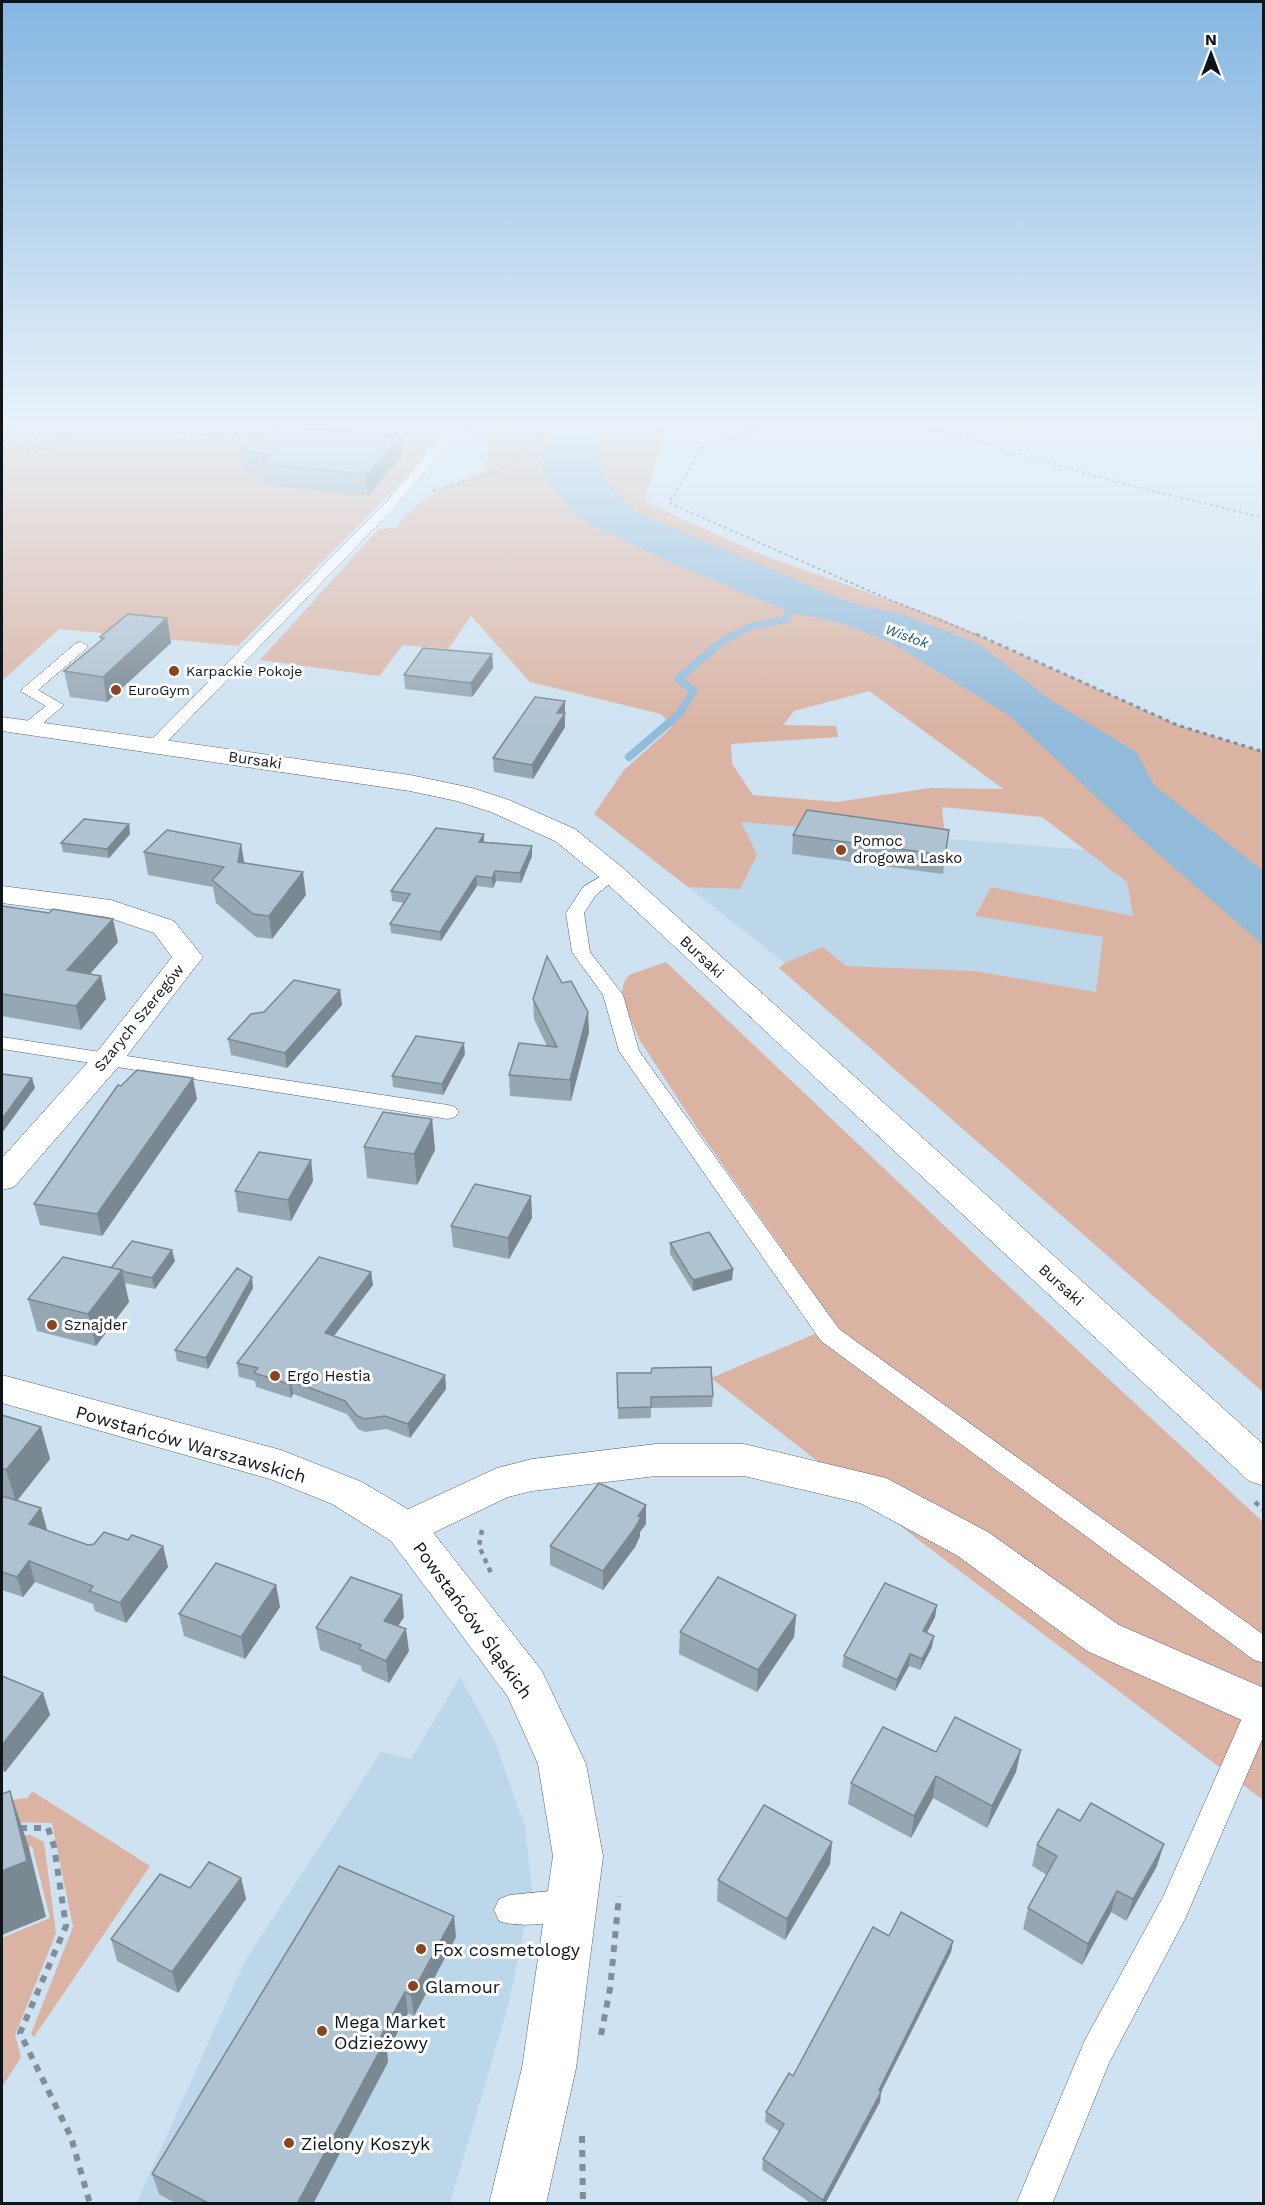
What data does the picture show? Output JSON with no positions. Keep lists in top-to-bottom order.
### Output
{
  "streets": {
    "street": [
      "Bursaki",
      "Szarych Szeregów",
      "Powstańców Warszawskich",
      "Powstańców Śląskich"
    ]
  },
  "crossings": [
    ["Powstańców Warszawskich", "Powstańców Śląskich"]
  ],
  "water": ["Wisłok"],
  "places": [
    "Karpackie Pokoje",
    "EuroGym",
    "Pomoc drogowa Lasko",
    "Sznajder",
    "Ergo Hestia",
    "Fox cosmetology",
    "Glamour",
    "Mega Market Odzieżowy",
    "Zielony Koszyk"
  ],
  "north": "top"
}
